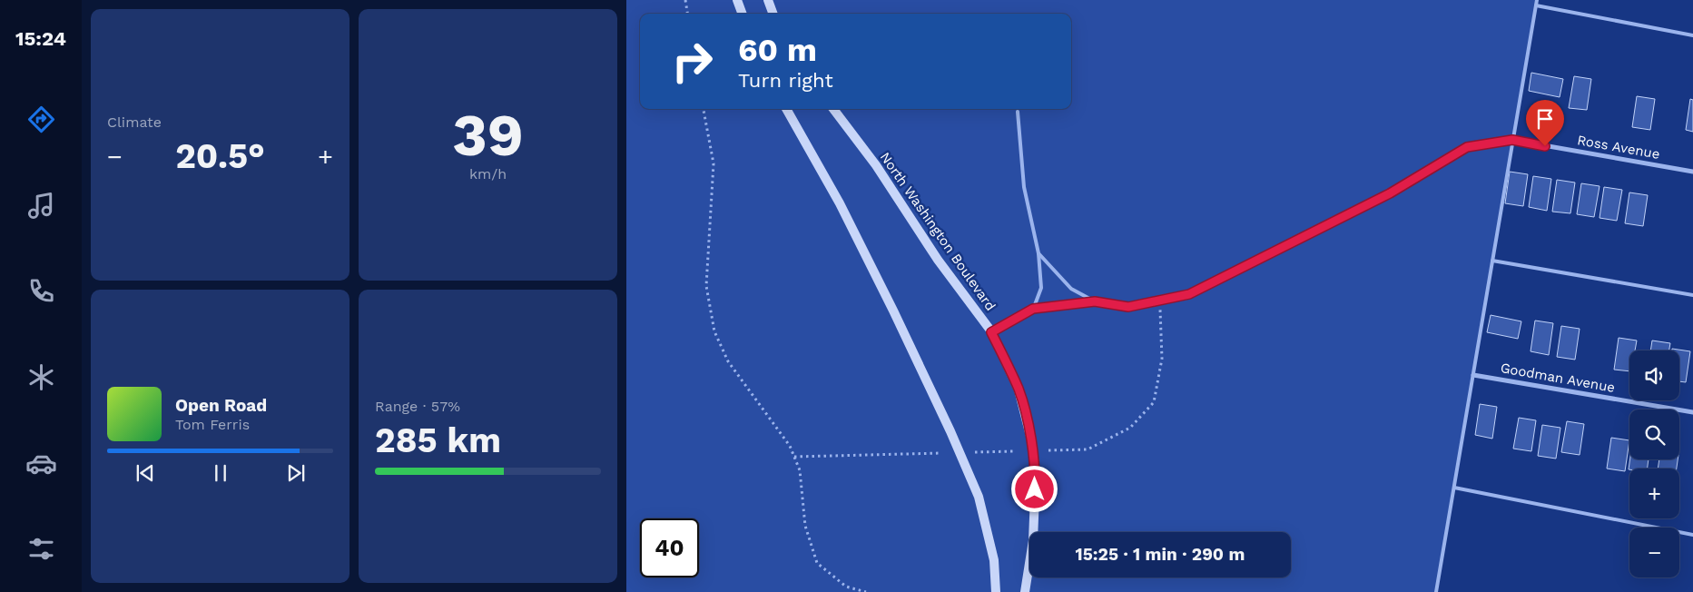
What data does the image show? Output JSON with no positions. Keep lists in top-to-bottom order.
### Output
{
  "streets": {
    "street": ["Ross Avenue", "North Washington Boulevard", "Goodman Avenue"]
  },
  "page": {
    "tabs": "15:24",
    "tile": [
      "Climate",
      ["39", "km/h"],
      ["Range · 57%", "285 km"]
    ],
    "turn": ["60 m", "Turn right"],
    "heat": ["−", "20.5°", "+"],
    "map_buttons": ["+", "−"],
    "song": ["Open Road", "Tom Ferris"],
    "limit": "40",
    "trip": "15:25 · 1 min · 290 m"
  }
}
